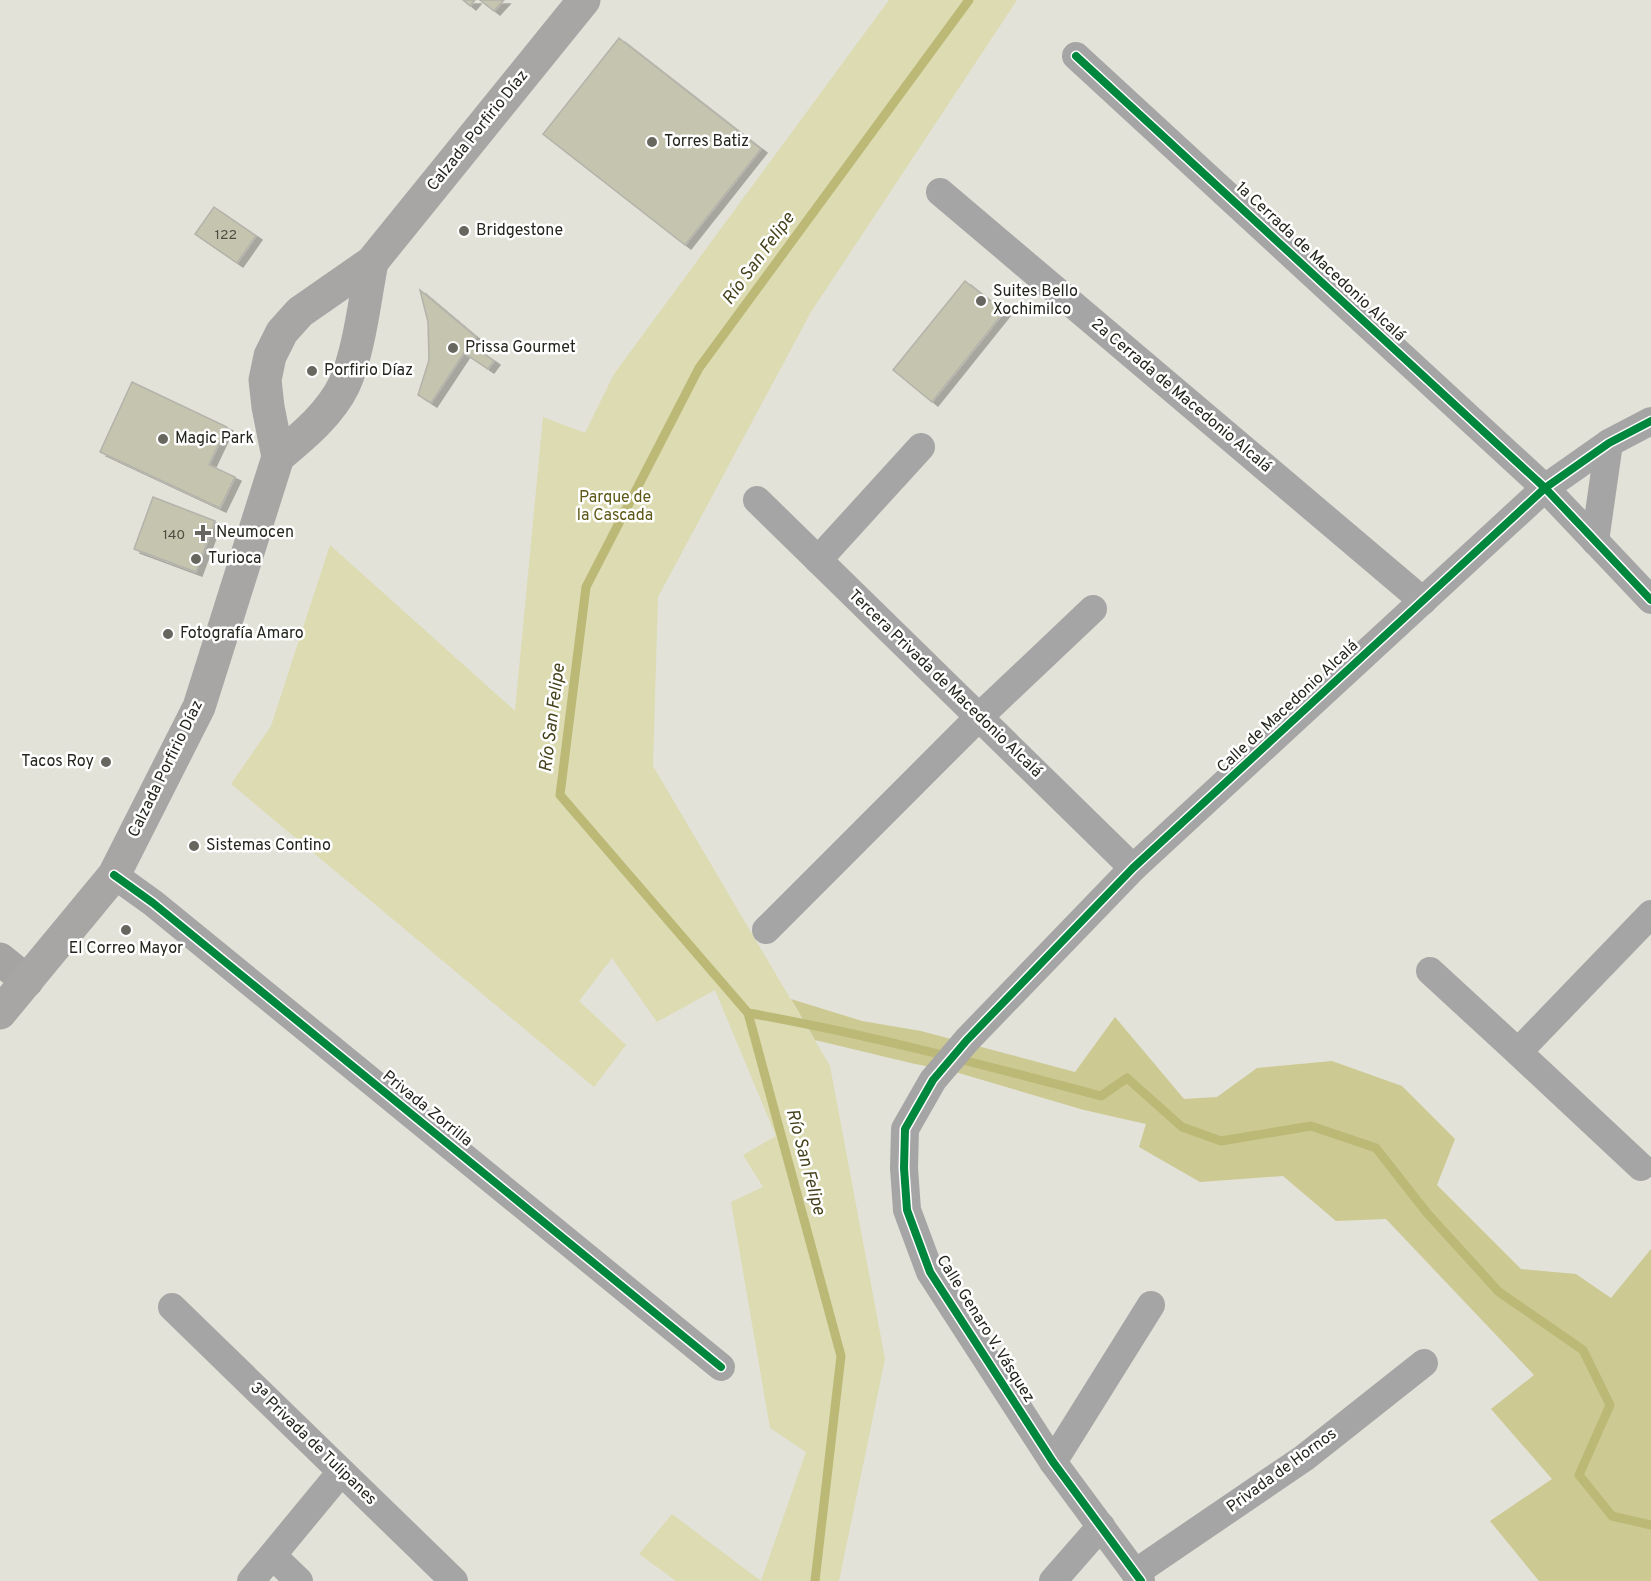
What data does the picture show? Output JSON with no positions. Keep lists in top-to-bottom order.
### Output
{
  "streets": {
    "main road": ["Calzada Porfirio Díaz"],
    "street": [
      "1a Cerrada de Macedonio Alcalá",
      "2a Cerrada de Macedonio Alcalá",
      "Tercera Privada de Macedonio Alcalá",
      "Calle de Macedonio Alcalá",
      "Privada Zorrilla",
      "Calle Genaro V. Vásquez",
      "3ª Privada de Tulipanes",
      "Privada de Hornos"
    ]
  },
  "crossings": [
    ["Calzada Porfirio Díaz", "Privada Zorrilla"],
    ["1a Cerrada de Macedonio Alcalá", "Calle de Macedonio Alcalá"],
    ["2a Cerrada de Macedonio Alcalá", "Calle de Macedonio Alcalá"],
    ["Tercera Privada de Macedonio Alcalá", "Calle de Macedonio Alcalá"],
    ["Calle de Macedonio Alcalá", "Calle Genaro V. Vásquez"],
    ["Calle Genaro V. Vásquez", "Privada de Hornos"]
  ],
  "water": ["Río San Felipe"],
  "parks": ["Parque de la Cascada"],
  "places": {
    "other": [
      "Torres Batiz",
      "Bridgestone",
      "Suites Bello Xochimilco",
      "Prissa Gourmet",
      "Porfirio Díaz",
      "Magic Park",
      "Turioca",
      "Fotografía Amaro",
      "Tacos Roy",
      "Sistemas Contino",
      "El Correo Mayor"
    ],
    "health": ["Neumocen"]
  },
  "house_numbers": ["122", "140"]
}
